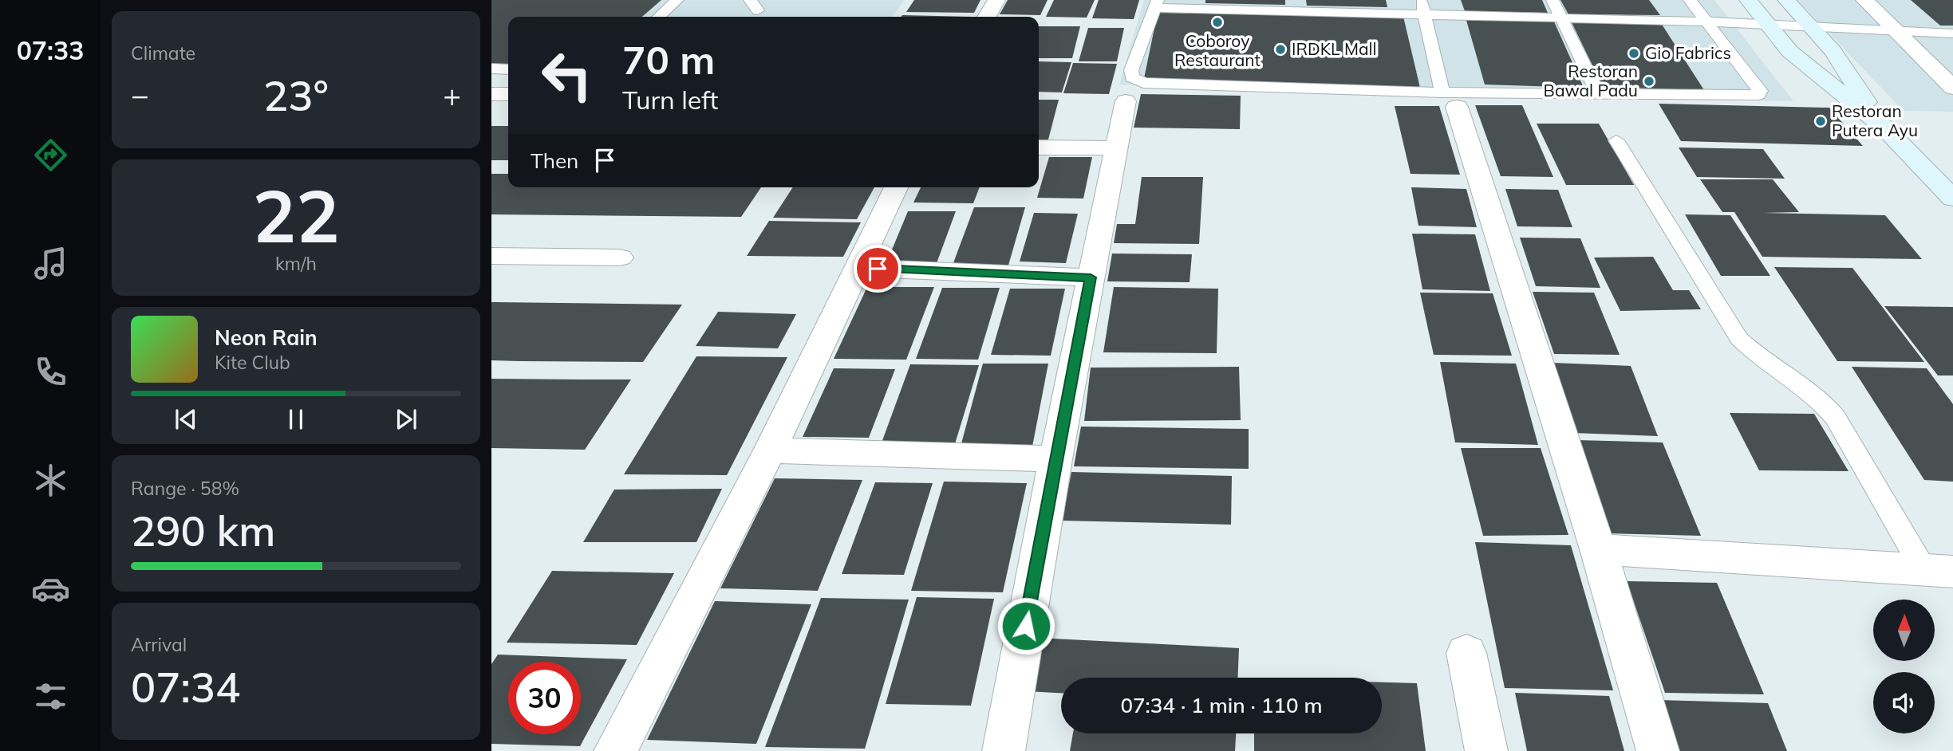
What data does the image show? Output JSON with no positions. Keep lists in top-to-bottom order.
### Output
{
  "places": [
    "Coboroy Restaurant",
    "IRDKL Mall",
    "Gio Fabrics",
    "Restoran Bawal Padu",
    "Restoran Putera Ayu"
  ],
  "north": "top",
  "page": {
    "tabs": "07:33",
    "tile": [
      "Climate",
      ["22", "km/h"],
      ["Range · 58%", "290 km"],
      ["Arrival", "07:34"]
    ],
    "turn": ["70 m", "Turn left"],
    "heat": ["−", "23°", "+"],
    "then": "Then",
    "song": ["Neon Rain", "Kite Club"],
    "limit": "30",
    "trip": "07:34 · 1 min · 110 m"
  }
}
